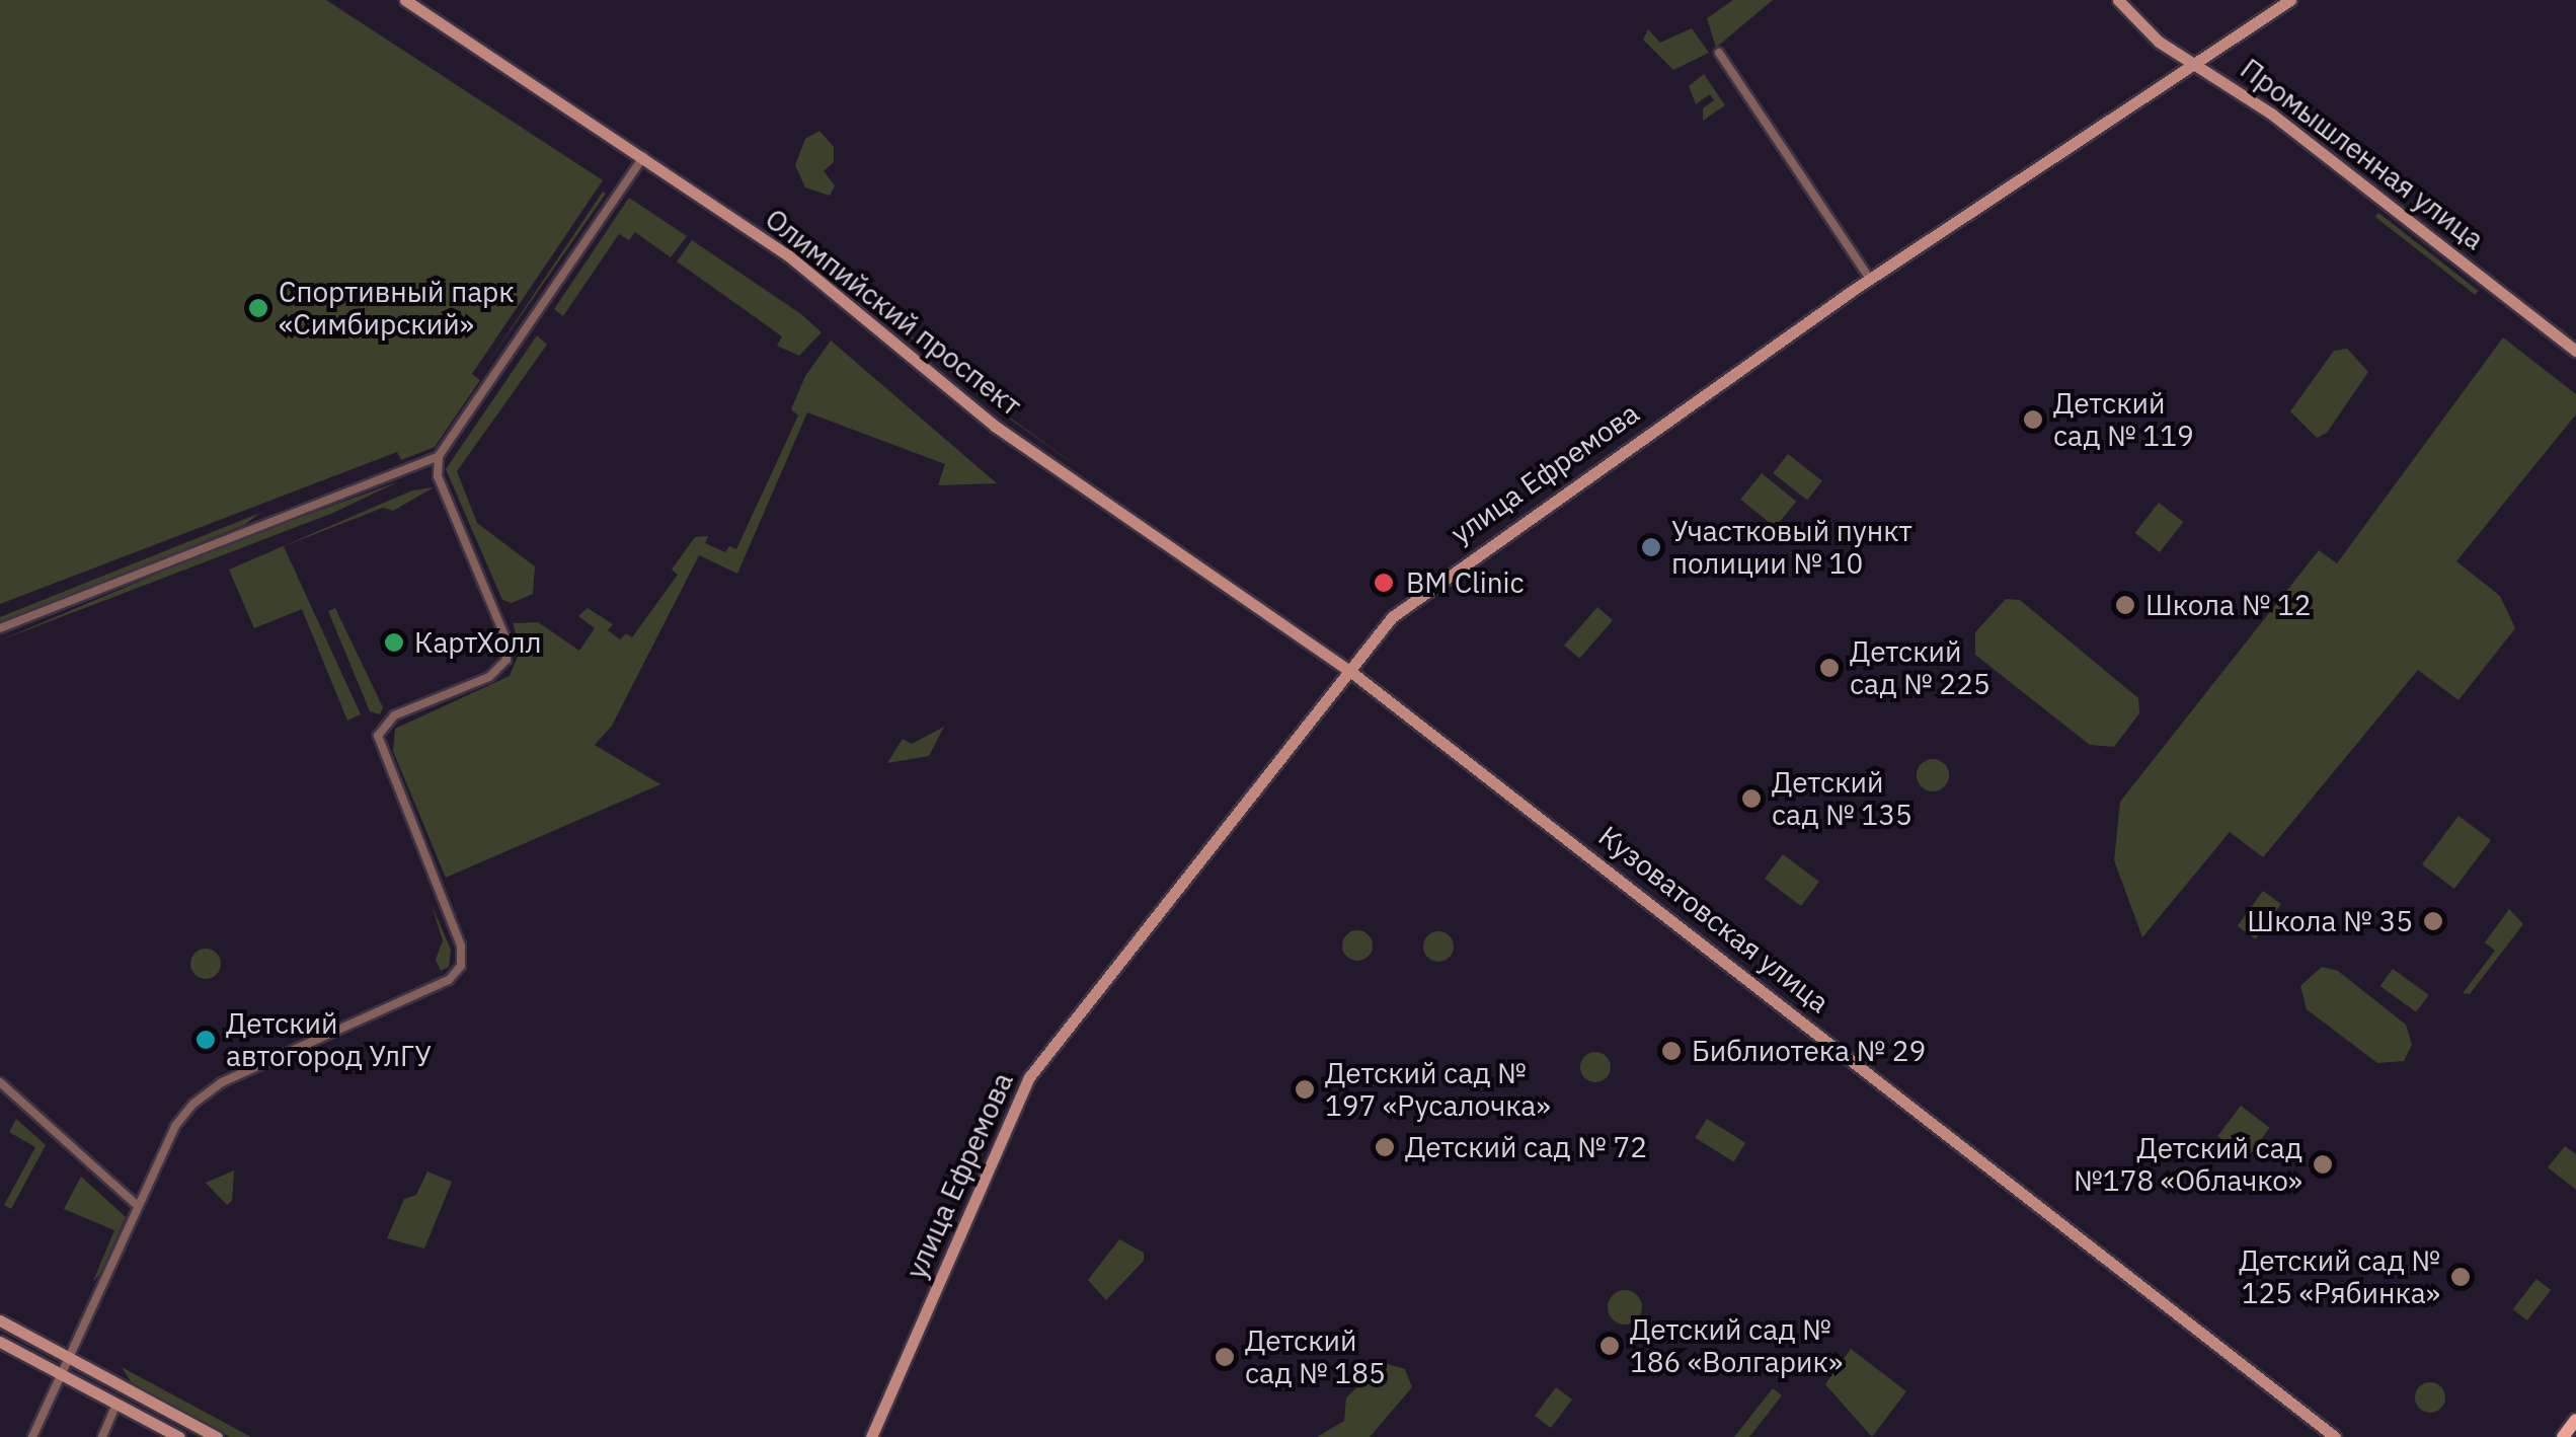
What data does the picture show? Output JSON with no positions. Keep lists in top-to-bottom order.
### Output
{
  "streets": {
    "street": [
      "Промышленная улица",
      "Олимпийский проспект",
      "улица Ефремова",
      "Кузоватовская улица"
    ]
  },
  "crossings": [
    ["Промышленная улица", "улица Ефремова"],
    ["Олимпийский проспект", "улица Ефремова"],
    ["Олимпийский проспект", "Кузоватовская улица"],
    ["улица Ефремова", "Кузоватовская улица"]
  ],
  "places": [
    "Спортивный парк «Симбирский»",
    "Детский сад № 119",
    "Участковый пункт полиции № 10",
    "BM Clinic",
    "Школа № 12",
    "КартХолл",
    "Детский сад № 225",
    "Детский сад № 135",
    "Школа № 35",
    "Детский автогород УлГУ",
    "Библиотека № 29",
    "Детский сад № 197 «Русалочка»",
    "Детский сад № 72",
    "Детский сад №178 «Облачко»",
    "Детский сад № 125 «Рябинка»",
    "Детский сад № 186 «Волгарик»",
    "Детский сад № 185"
  ]
}
